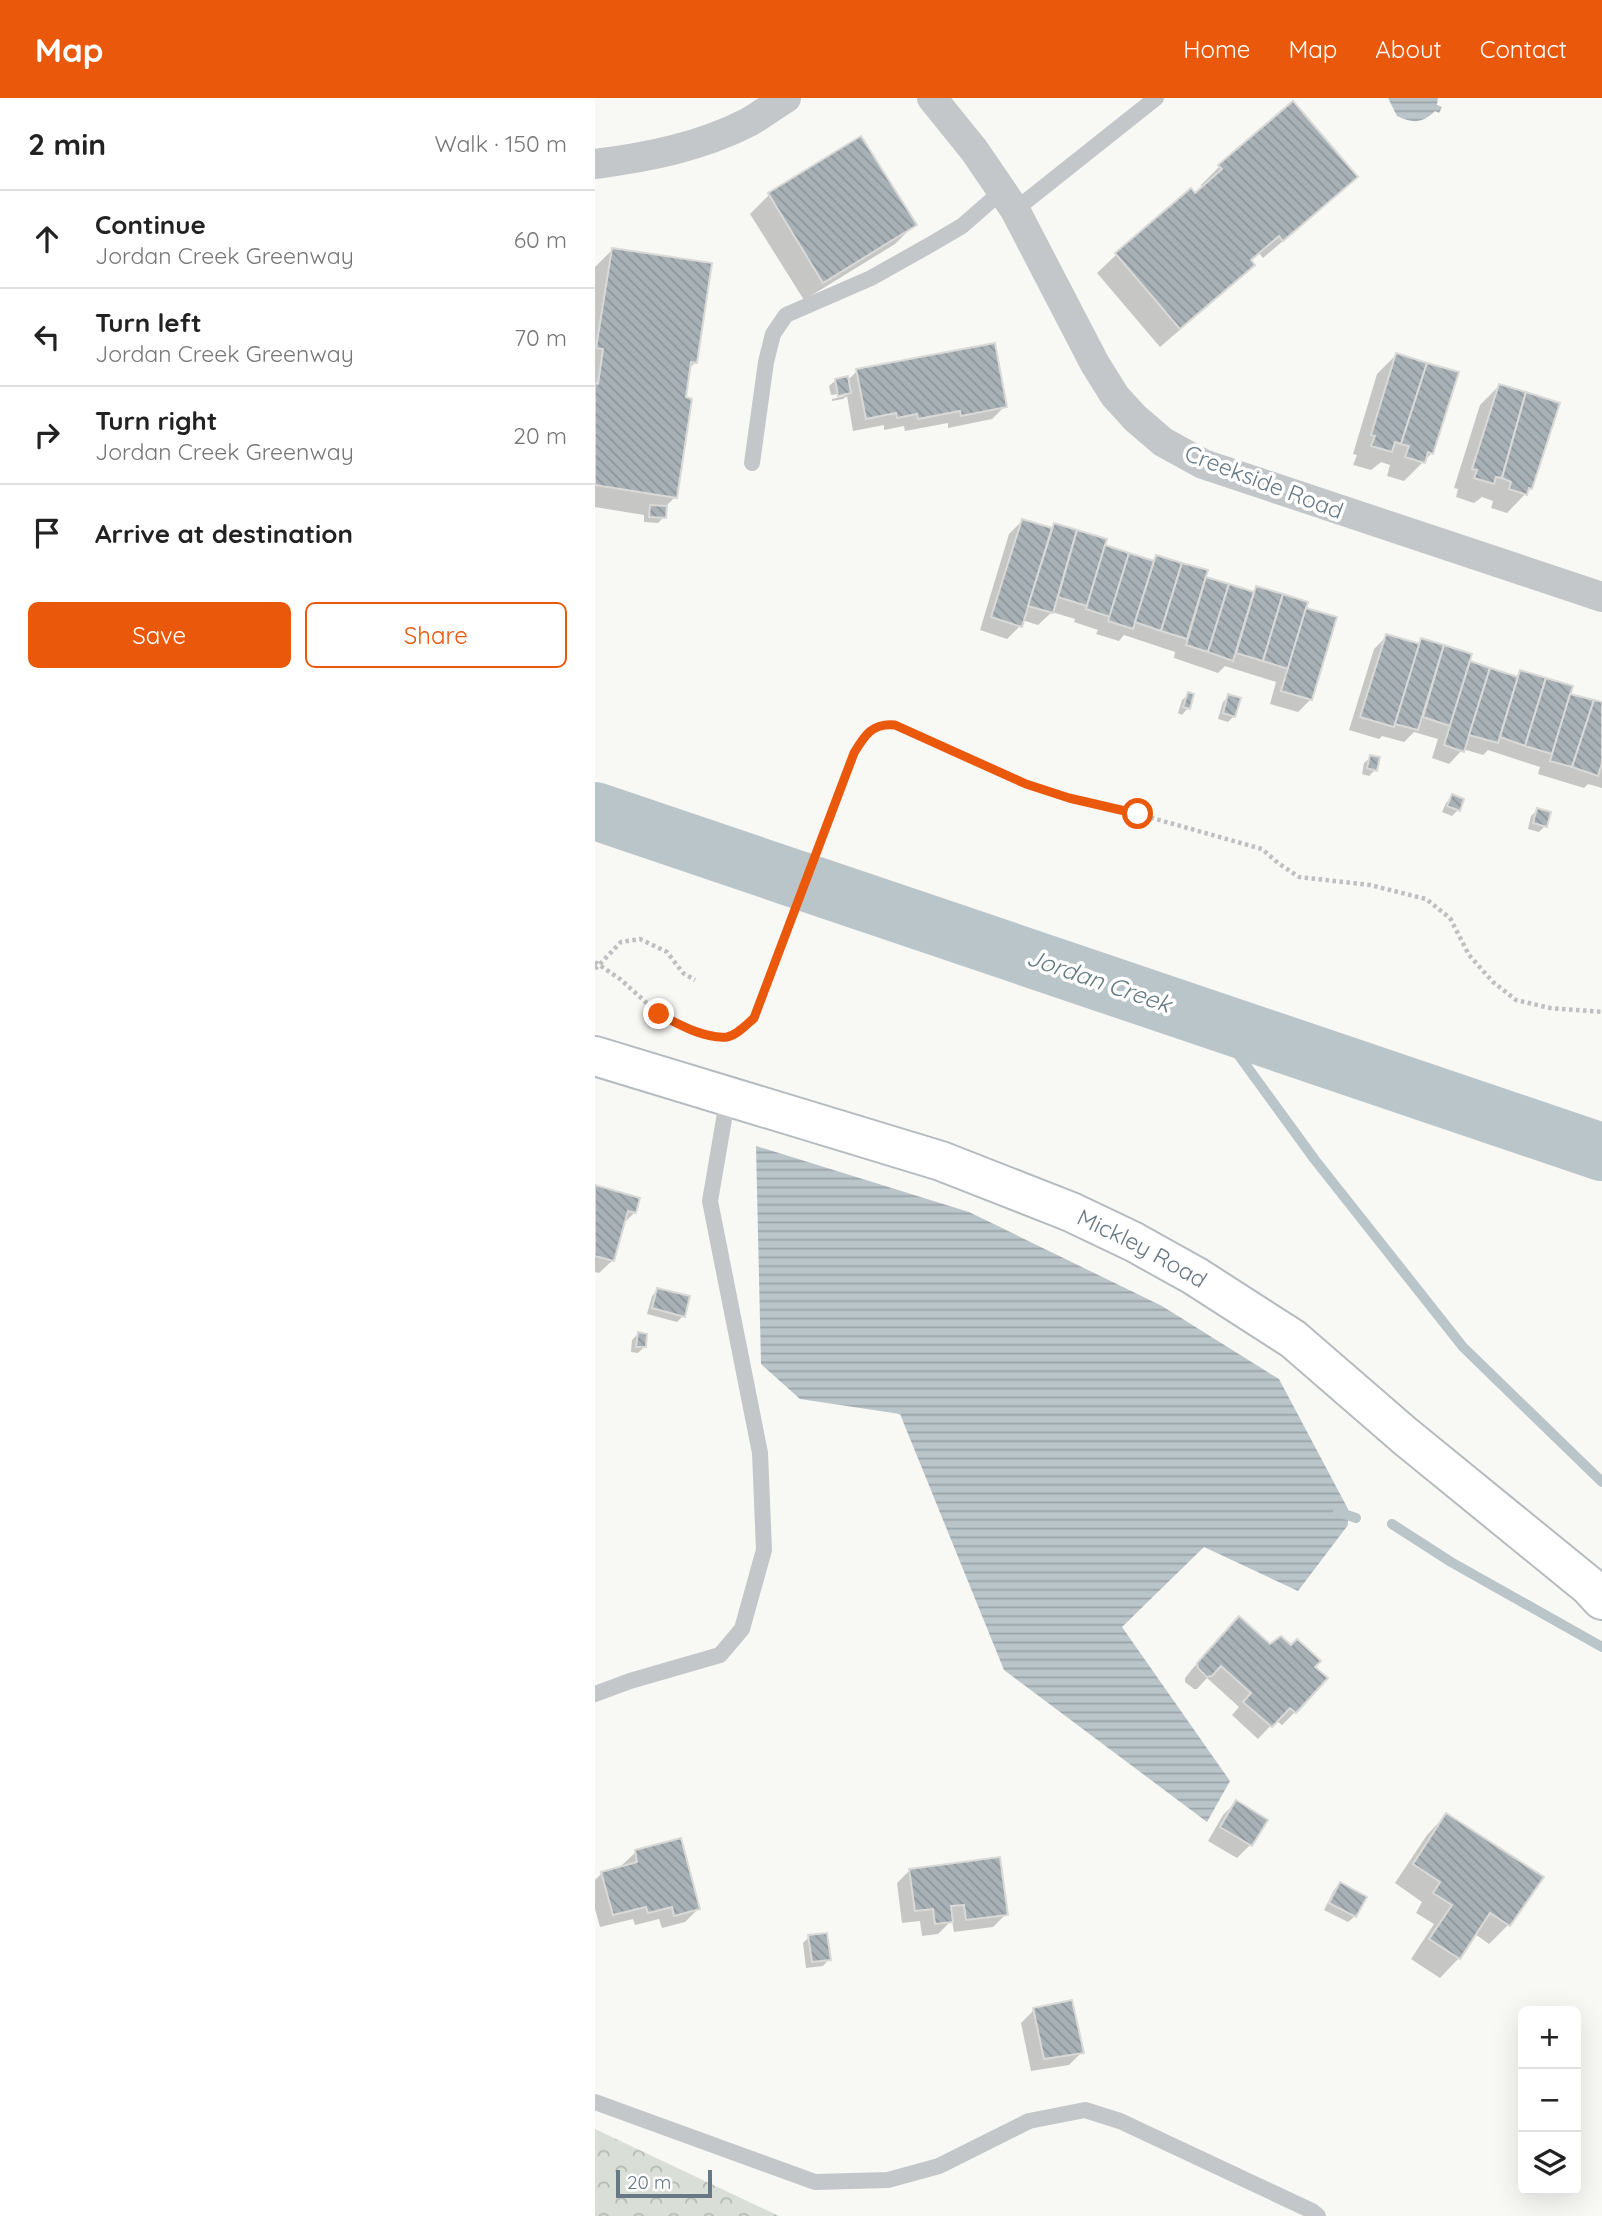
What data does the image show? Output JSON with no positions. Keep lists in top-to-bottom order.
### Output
{
  "streets": {
    "street": ["Creekside Road", "Mickley Road"]
  },
  "water": ["Jordan Creek"],
  "scale_bar": "20 m",
  "page": {
    "header": "Map",
    "nav": [
      "Home",
      "Map",
      "About",
      "Contact"
    ],
    "heading": ["2 min", "Walk · 150 m"],
    "list": [
      ["Continue", "Jordan Creek Greenway", "60 m"],
      ["Turn left", "Jordan Creek Greenway", "70 m"],
      ["Turn right", "Jordan Creek Greenway", "20 m"],
      "Arrive at destination"
    ],
    "buttons": ["Save", "Share"],
    "map_buttons": ["+", "−"],
    "scale": "20 m"
  }
}
